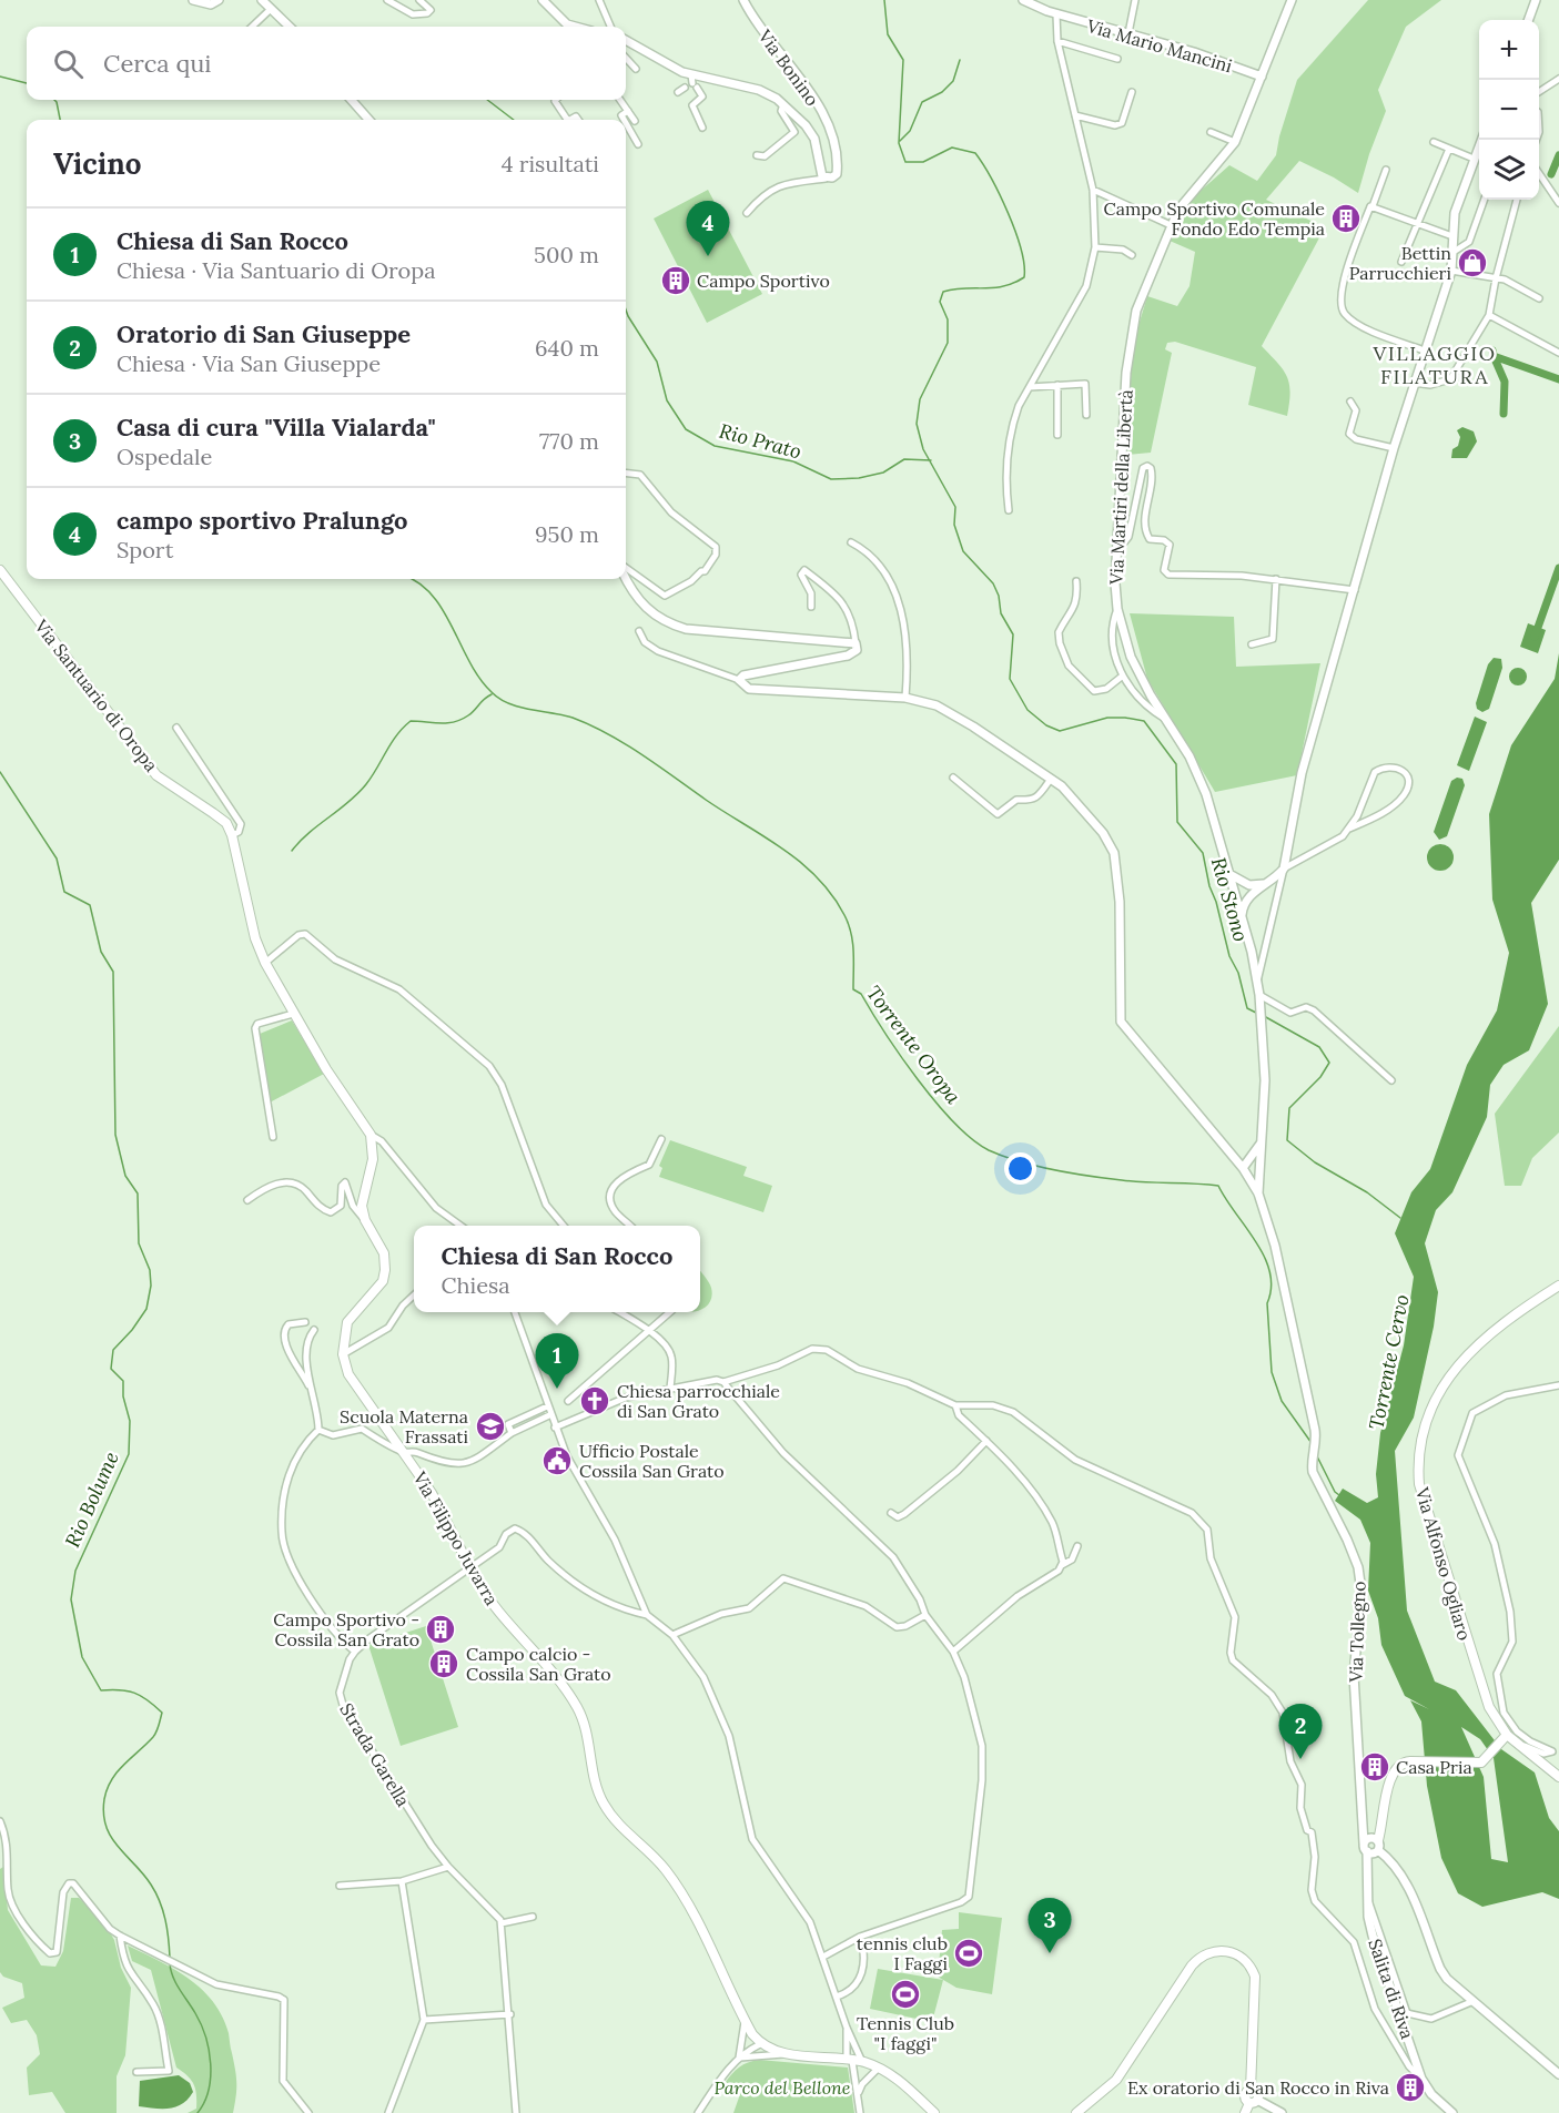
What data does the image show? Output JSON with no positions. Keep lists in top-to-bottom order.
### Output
{
  "streets": {
    "main road": ["Via Santuario di Oropa", "Via Filippo Juvarra", "Via Alfonso Ogliaro"],
    "street": [
      "Via Mario Mancini",
      "Via Bonino",
      "Via Martiri della Libertà",
      "Via Tollegno",
      "Strada Garella",
      "Salita di Riva"
    ]
  },
  "crossings": [
    ["Via Mario Mancini", "Via Martiri della Libertà"],
    ["Via Martiri della Libertà", "Via Tollegno"],
    ["Via Tollegno", "Salita di Riva"]
  ],
  "districts": ["VILLAGGIO FILATURA"],
  "water": [
    "Rio Prato",
    "Rio Stono",
    "Torrente Oropa",
    "Torrente Cervo",
    "Rio Bolume"
  ],
  "parks": ["Parco del Bellone"],
  "places": {
    "building": [
      "Campo Sportivo Comunale Fondo Edo Tempia",
      "Campo Sportivo",
      "Campo Sportivo - Cossila San Grato",
      "Campo calcio - Cossila San Grato",
      "Casa Pria",
      "Ex oratorio di San Rocco in Riva"
    ],
    "shop": ["Bettin Parrucchieri"],
    "church": ["Chiesa parrocchiale di San Grato"],
    "school or university": ["Scuola Materna Frassati"],
    "public building": ["Ufficio Postale Cossila San Grato"],
    "sports": ["tennis club I Faggi", "Tennis Club \"I faggi\""]
  },
  "page": {
    "map_buttons": ["+", "−"],
    "search": "Cerca qui",
    "heading": ["Vicino", "4 risultati"],
    "pins": [
      "4",
      "1",
      "2",
      "3"
    ],
    "list": [
      {
        "mark": "1",
        "name": "Chiesa di San Rocco",
        "note": "Chiesa · Via Santuario di Oropa",
        "value": "500 m"
      },
      {
        "mark": "2",
        "name": "Oratorio di San Giuseppe",
        "note": "Chiesa · Via San Giuseppe",
        "value": "640 m"
      },
      {
        "mark": "3",
        "name": "Casa di cura \"Villa Vialarda\"",
        "note": "Ospedale",
        "value": "770 m"
      },
      {
        "mark": "4",
        "name": "campo sportivo Pralungo",
        "note": "Sport",
        "value": "950 m"
      }
    ],
    "popup": ["Chiesa di San Rocco", "Chiesa"]
  }
}
